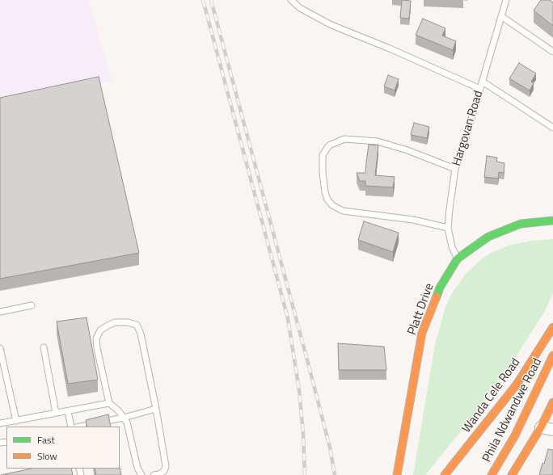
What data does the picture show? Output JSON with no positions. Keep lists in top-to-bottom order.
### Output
{
  "streets": {
    "street": ["Platt Drive", "Wanda Cele Road", "Phila Ndwandwe Road"],
    "lane": ["Hargovan Road"]
  },
  "crossings": [
    ["Hargovan Road", "Platt Drive"]
  ],
  "legend": ["Fast", "Slow"]
}
